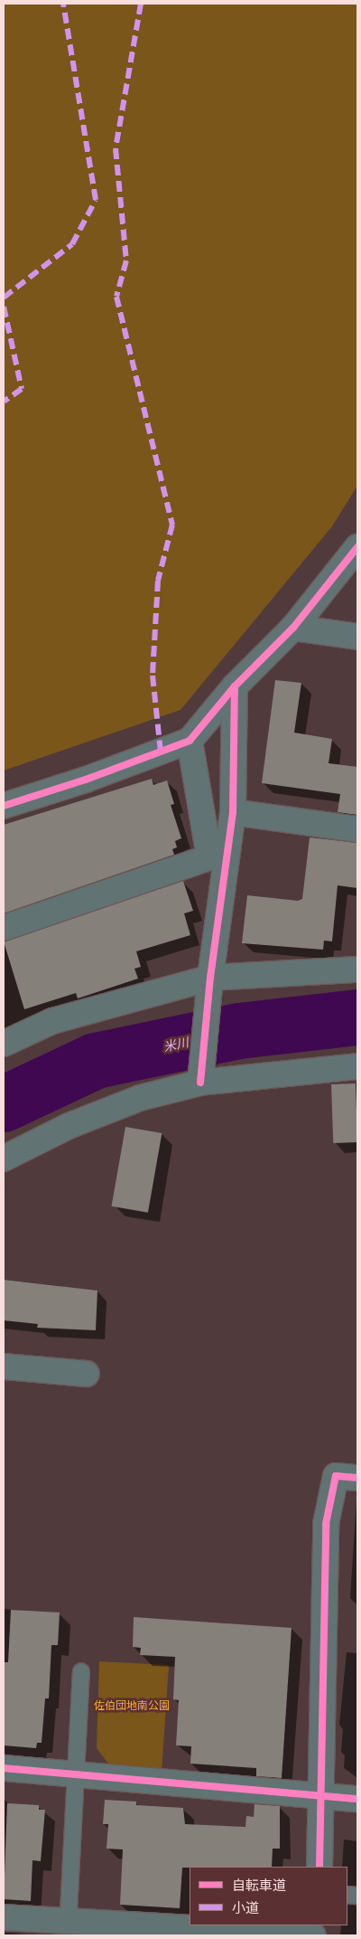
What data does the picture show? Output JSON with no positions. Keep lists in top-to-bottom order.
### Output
{
  "water": ["米川"],
  "parks": ["佐伯団地南公園"],
  "legend": ["自転車道", "小道"]
}
